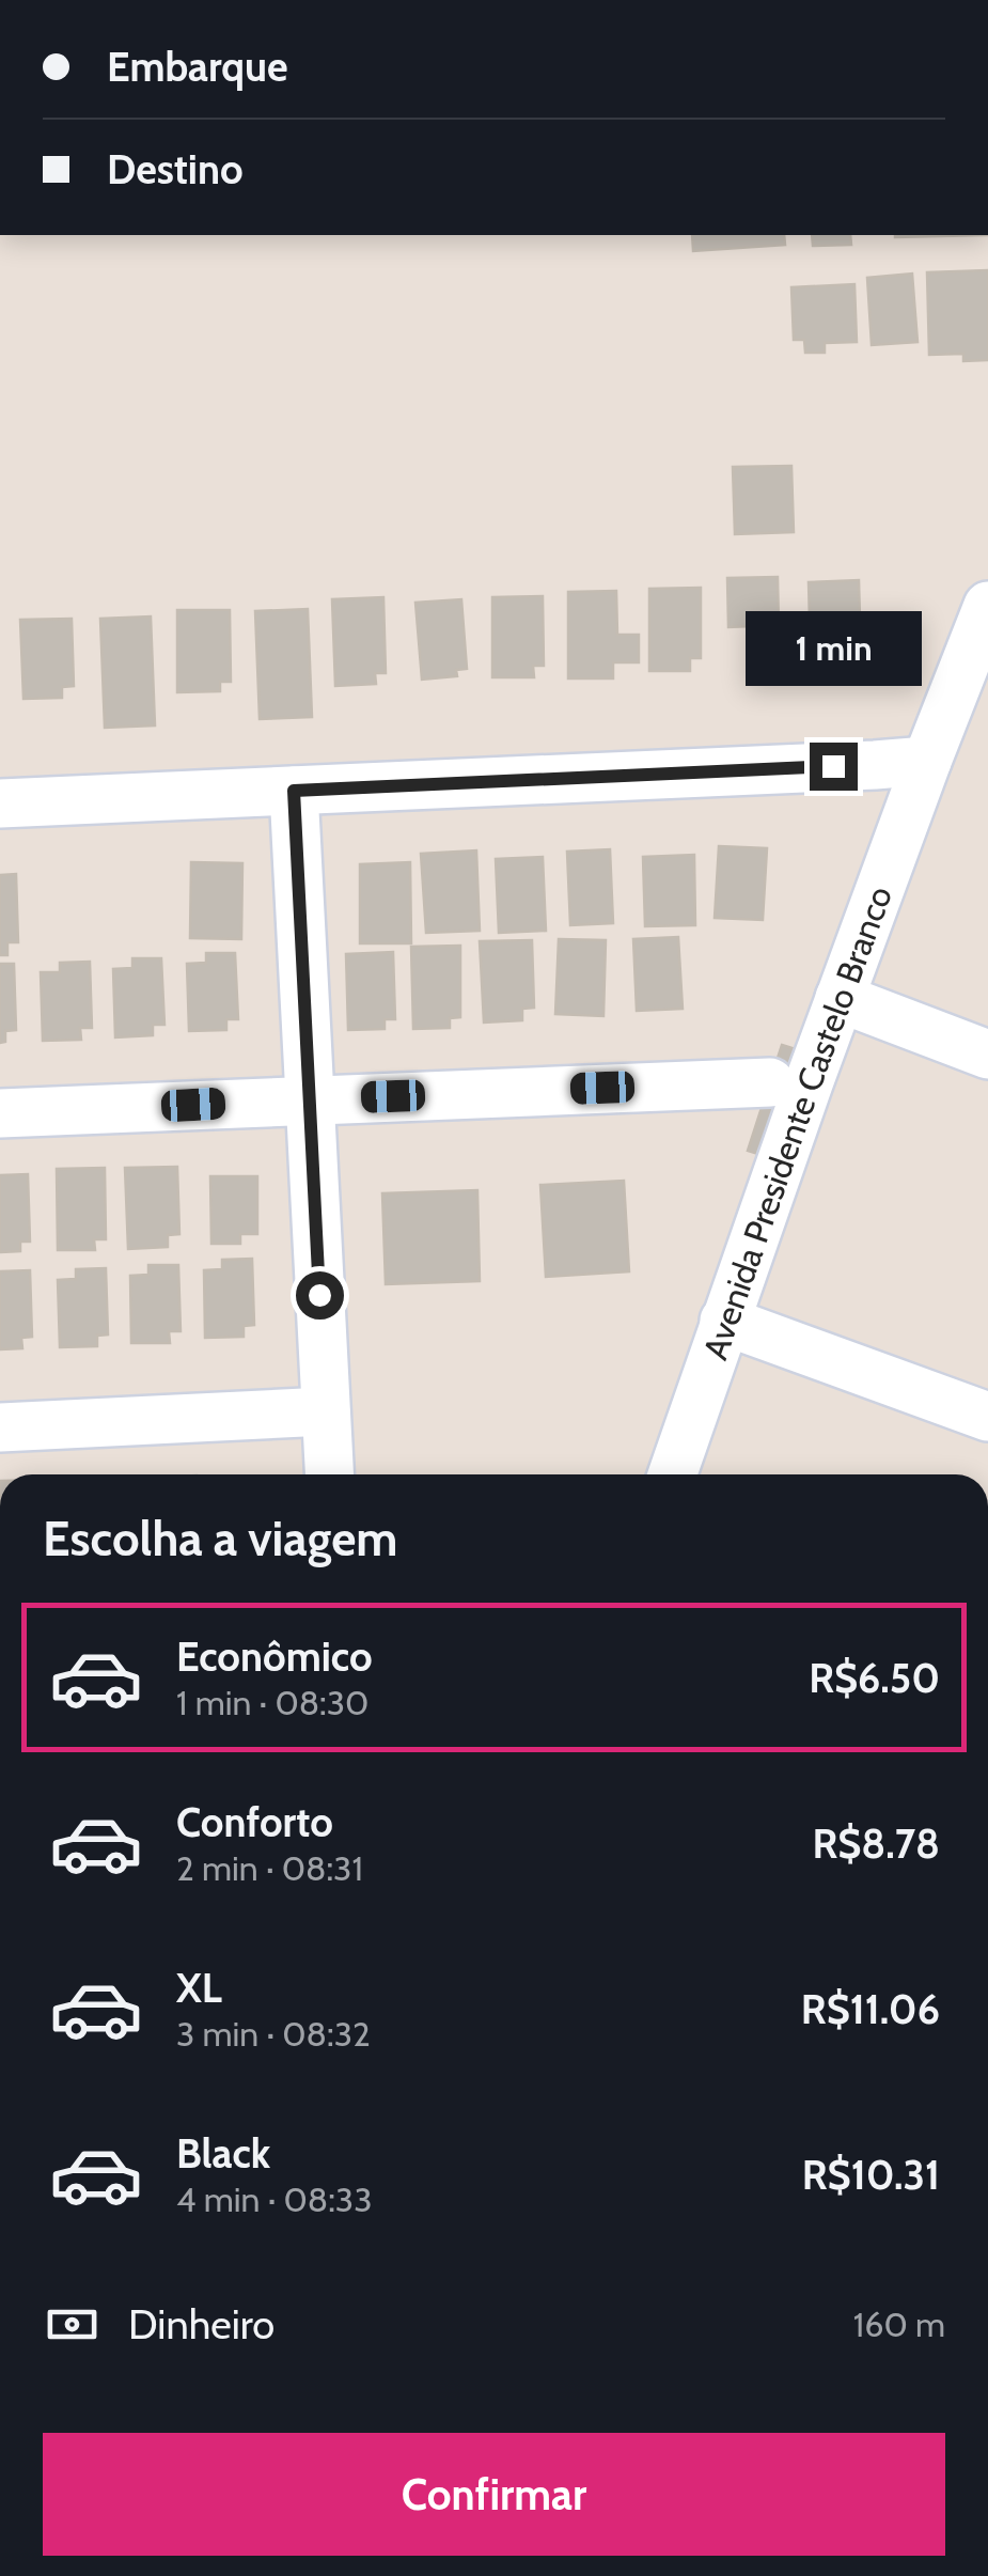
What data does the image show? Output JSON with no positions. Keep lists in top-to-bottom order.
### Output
{
  "streets": {
    "street": ["Avenida Presidente Castelo Branco"]
  },
  "page": {
    "banner": ["Embarque", "Destino"],
    "bubble": "1 min",
    "heading": "Escolha a viagem",
    "list": [
      {
        "name": "Econômico",
        "note": "1 min · 08:30",
        "value": "R$6.50"
      },
      {
        "name": "Conforto",
        "note": "2 min · 08:31",
        "value": "R$8.78"
      },
      {
        "name": "XL",
        "note": "3 min · 08:32",
        "value": "R$11.06"
      },
      {
        "name": "Black",
        "note": "4 min · 08:33",
        "value": "R$10.31"
      }
    ],
    "pay": ["Dinheiro", "160 m"],
    "buttons": "Confirmar"
  }
}
